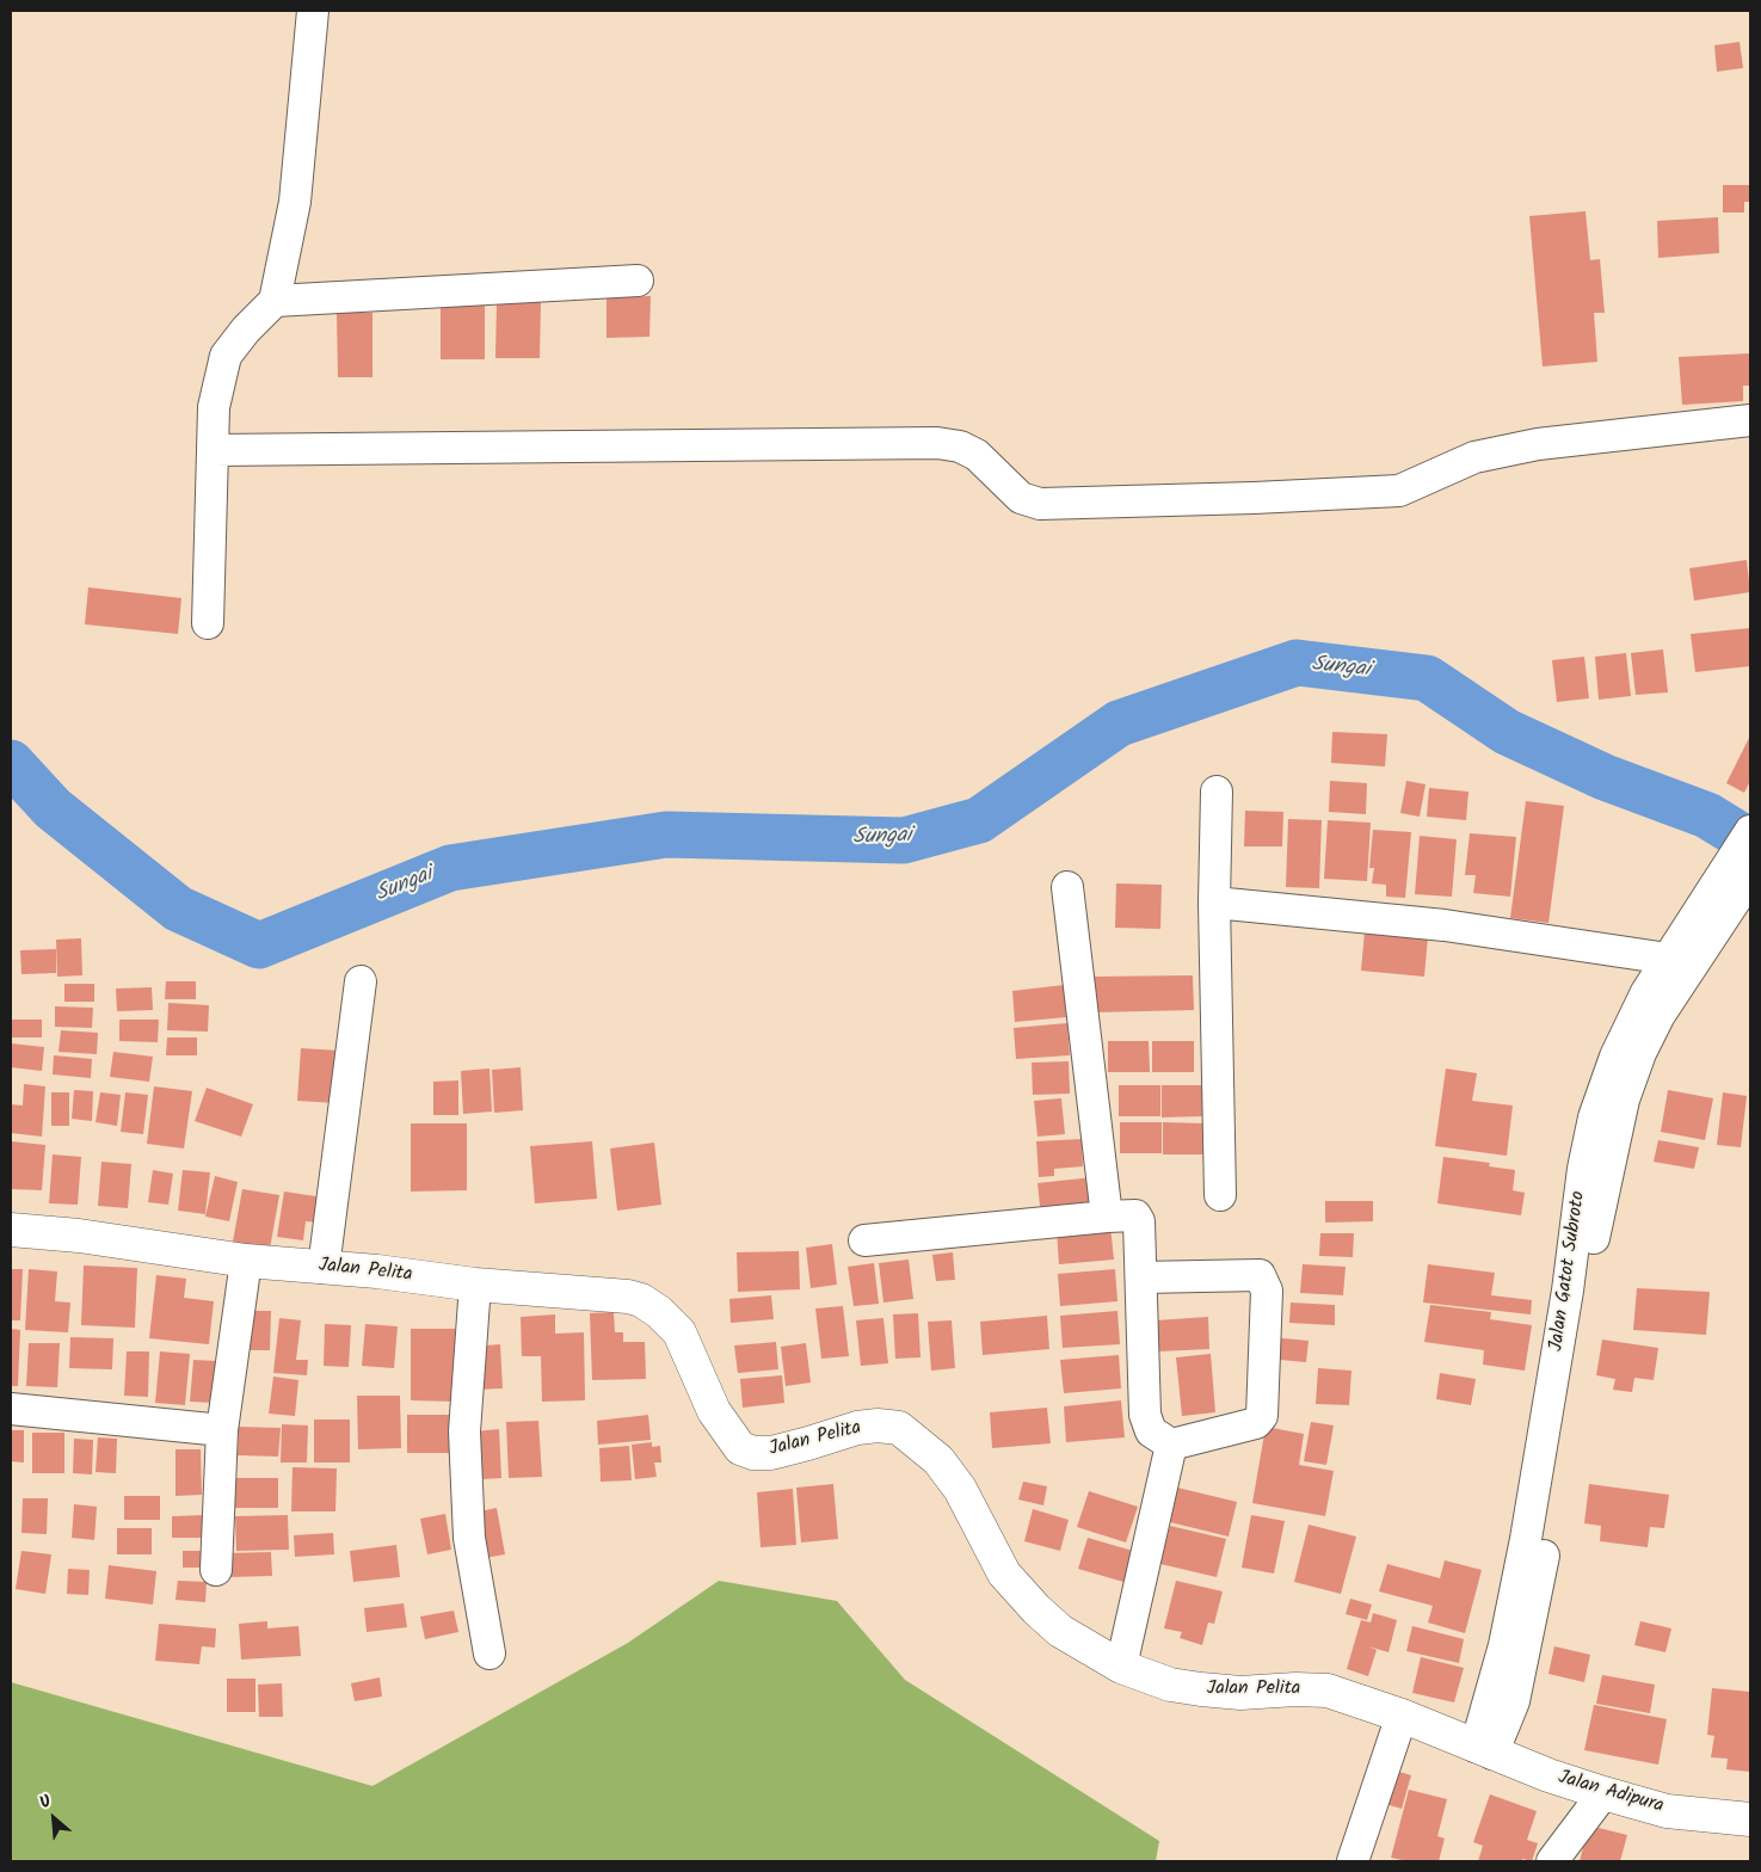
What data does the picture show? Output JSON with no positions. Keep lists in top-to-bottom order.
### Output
{
  "streets": {
    "highway": ["Jalan Pelita", "Jalan Adipura"],
    "street": ["Jalan Gatot Subroto"]
  },
  "crossings": [
    ["Jalan Pelita", "Jalan Gatot Subroto"],
    ["Jalan Pelita", "Jalan Adipura"],
    ["Jalan Gatot Subroto", "Jalan Adipura"]
  ],
  "water": ["Sungai"],
  "north": "top left"
}
